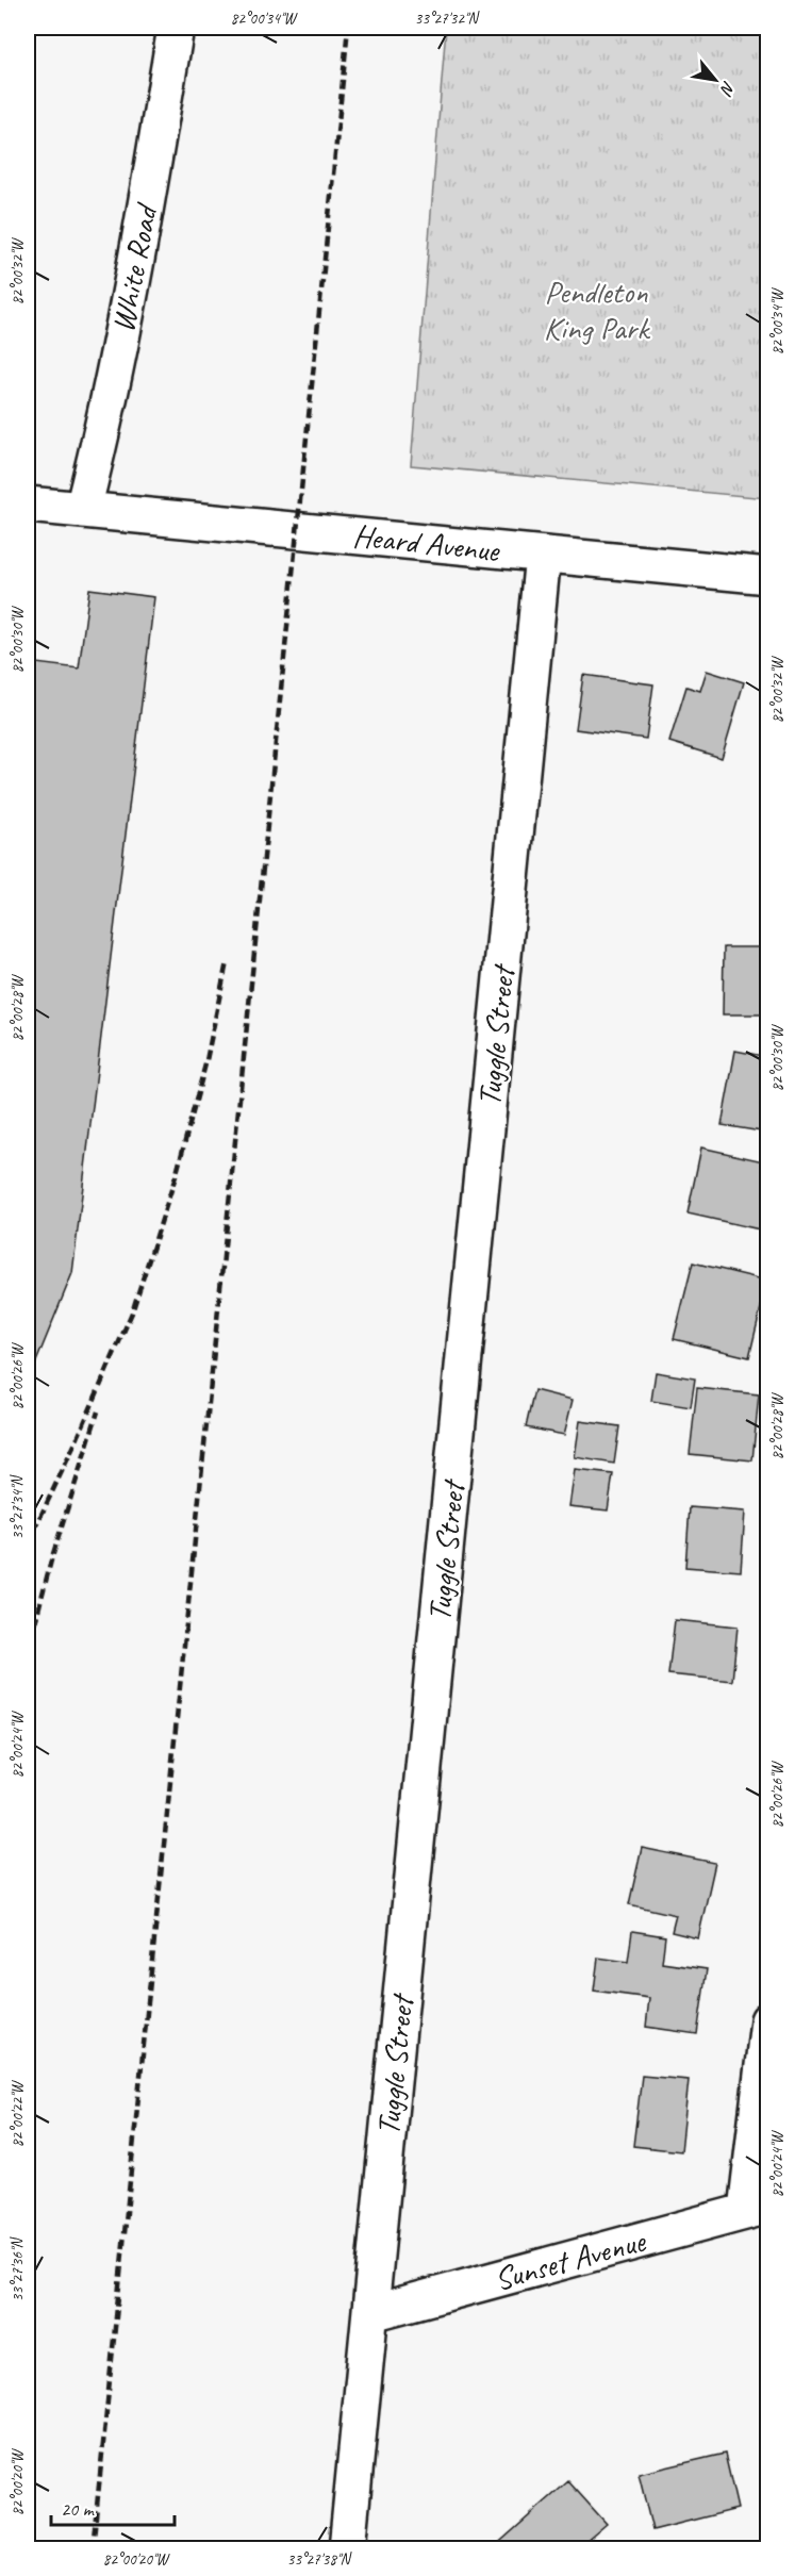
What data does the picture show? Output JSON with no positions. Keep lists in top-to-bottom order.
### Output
{
  "streets": {
    "street": [
      "White Road",
      "Heard Avenue",
      "Tuggle Street",
      "Sunset Avenue"
    ]
  },
  "crossings": [
    ["White Road", "Heard Avenue"],
    ["Heard Avenue", "Tuggle Street"],
    ["Tuggle Street", "Sunset Avenue"]
  ],
  "parks": ["Pendleton King Park"],
  "scale_bar": "20 m",
  "north": "bottom right",
  "coordinates": [
    "82°00'34\"W",
    "33°27'32\"N",
    "82°00'32\"W",
    "82°00'30\"W",
    "82°00'28\"W",
    "82°00'26\"W",
    "33°27'34\"N",
    "82°00'24\"W",
    "82°00'22\"W",
    "33°27'36\"N",
    "82°00'20\"W",
    "33°27'38\"N"
  ]
}
